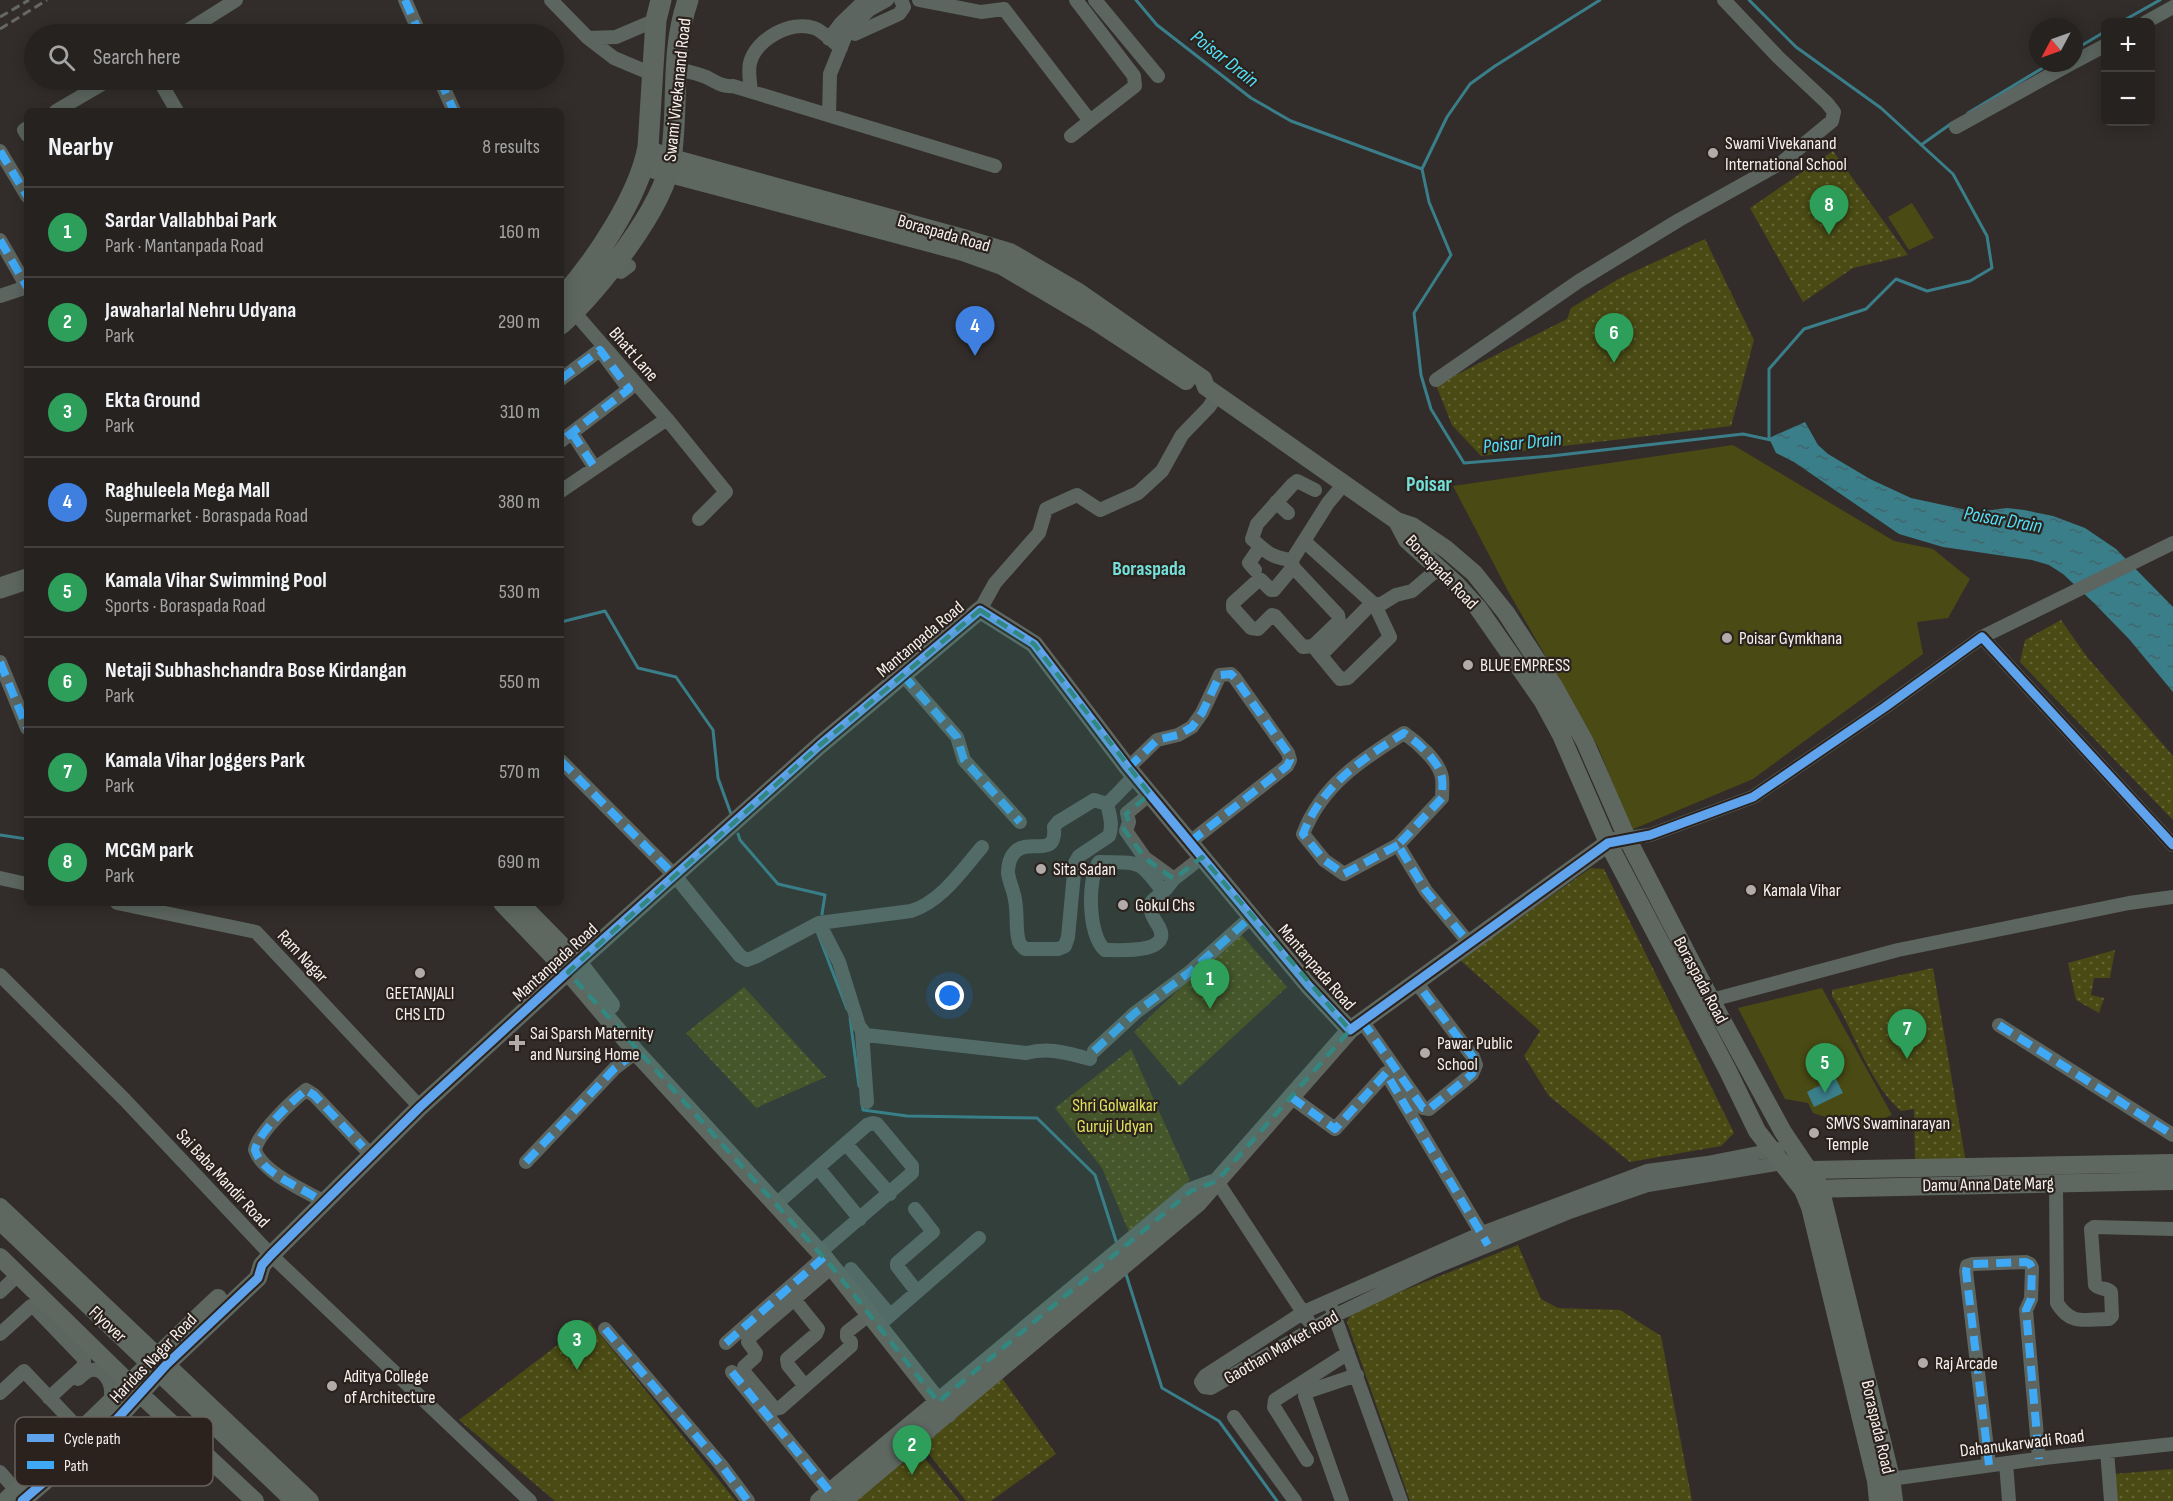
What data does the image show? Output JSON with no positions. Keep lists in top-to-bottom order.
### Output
{
  "streets": {
    "main road": ["Swami Vivekanand Road"],
    "street": [
      "Boraspada Road",
      "Bhatt Lane",
      "Mantanpada Road",
      "Ram Nagar",
      "Sai Baba Mandir Road",
      "Damu Anna Date Marg",
      "Flyover",
      "Gaothan Market Road",
      "Haridas Nagar Road",
      "Dahanukarwadi Road"
    ]
  },
  "crossings": [
    ["Swami Vivekanand Road", "Boraspada Road"],
    ["Swami Vivekanand Road", "Bhatt Lane"],
    ["Boraspada Road", "Mantanpada Road"],
    ["Boraspada Road", "Damu Anna Date Marg"],
    ["Boraspada Road", "Gaothan Market Road"],
    ["Boraspada Road", "Dahanukarwadi Road"],
    ["Mantanpada Road", "Ram Nagar"],
    ["Mantanpada Road", "Sai Baba Mandir Road"],
    ["Mantanpada Road", "Haridas Nagar Road"],
    ["Sai Baba Mandir Road", "Haridas Nagar Road"],
    ["Damu Anna Date Marg", "Gaothan Market Road"]
  ],
  "districts": ["Poisar", "Boraspada"],
  "water": ["Poisar Drain"],
  "parks": ["Shri Golwalkar Guruji Udyan"],
  "places": {
    "other": [
      "Swami Vivekanand International School",
      "Poisar Gymkhana",
      "BLUE EMPRESS",
      "Sita Sadan",
      "Kamala Vihar",
      "Gokul Chs",
      "GEETANJALI CHS LTD",
      "Pawar Public School",
      "SMVS Swaminarayan Temple",
      "Raj Arcade",
      "Aditya College of Architecture"
    ],
    "health": ["Sai Sparsh Maternity and Nursing Home"]
  },
  "legend": ["Cycle path", "Path"],
  "north": "bottom left",
  "page": {
    "map_buttons": ["+", "−"],
    "search": "Search here",
    "heading": ["Nearby", "8 results"],
    "pins": [
      "8",
      "4",
      "6",
      "1",
      "7",
      "5",
      "3",
      "2"
    ],
    "list": [
      {
        "mark": "1",
        "name": "Sardar Vallabhbai Park",
        "note": "Park · Mantanpada Road",
        "value": "160 m"
      },
      {
        "mark": "2",
        "name": "Jawaharlal Nehru Udyana",
        "note": "Park",
        "value": "290 m"
      },
      {
        "mark": "3",
        "name": "Ekta Ground",
        "note": "Park",
        "value": "310 m"
      },
      {
        "mark": "4",
        "name": "Raghuleela Mega Mall",
        "note": "Supermarket · Boraspada Road",
        "value": "380 m"
      },
      {
        "mark": "5",
        "name": "Kamala Vihar Swimming Pool",
        "note": "Sports · Boraspada Road",
        "value": "530 m"
      },
      {
        "mark": "6",
        "name": "Netaji Subhashchandra Bose Kirdangan",
        "note": "Park",
        "value": "550 m"
      },
      {
        "mark": "7",
        "name": "Kamala Vihar Joggers Park",
        "note": "Park",
        "value": "570 m"
      },
      {
        "mark": "8",
        "name": "MCGM park",
        "note": "Park",
        "value": "690 m"
      }
    ]
  }
}
